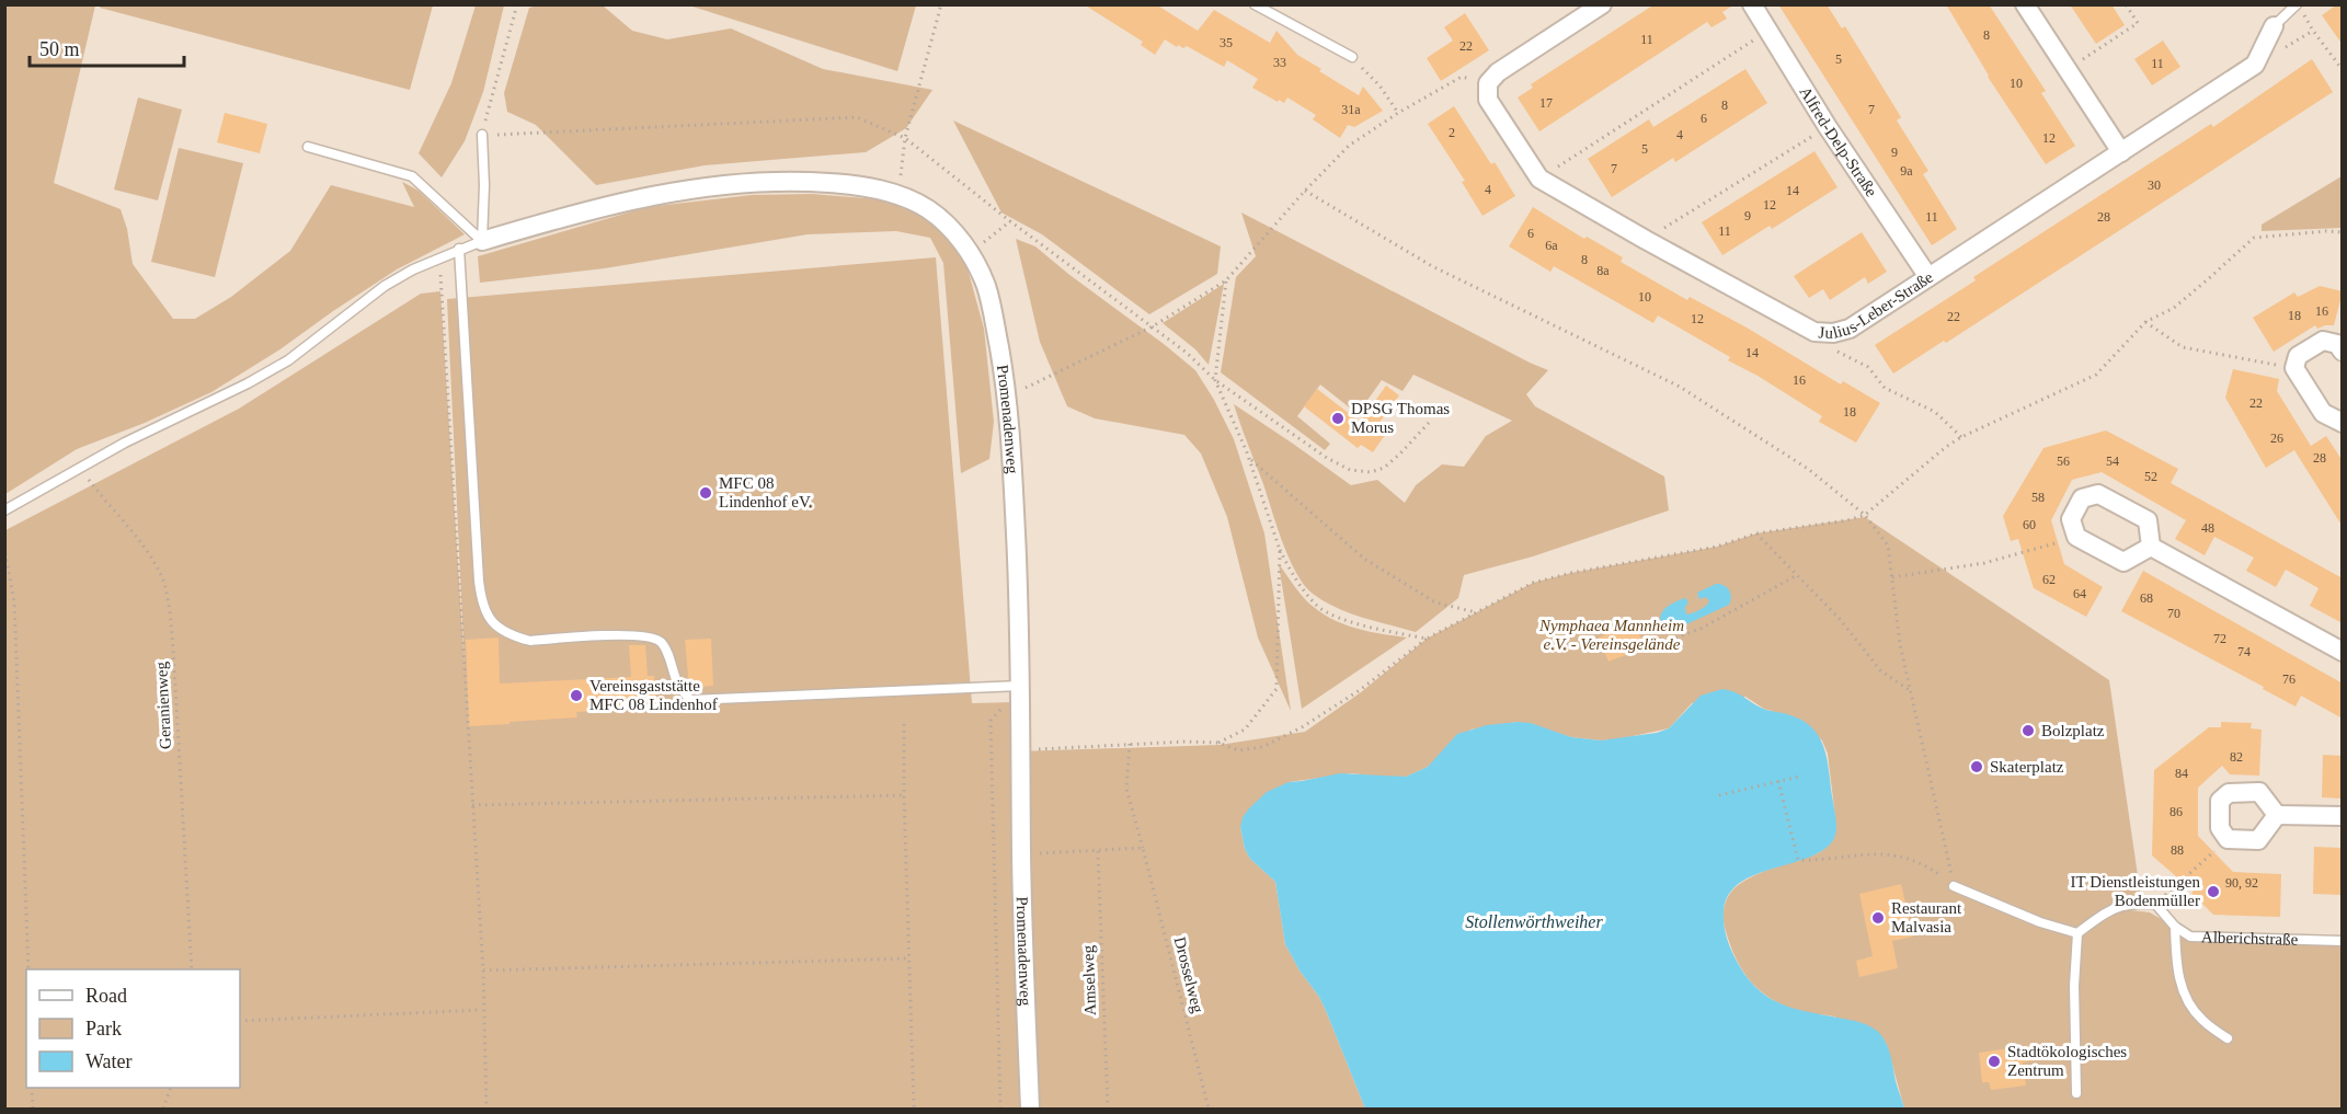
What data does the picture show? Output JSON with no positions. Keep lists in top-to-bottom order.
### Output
{
  "streets": {
    "street": ["Alfred-Delp-Straße", "Julius-Leber-Straße", "Promenadenweg"],
    "lane": ["Alberichstraße"],
    "path": ["Geranienweg", "Drosselweg", "Amselweg"]
  },
  "crossings": [
    ["Alfred-Delp-Straße", "Julius-Leber-Straße"]
  ],
  "water": ["Stollenwörthweiher"],
  "parks": ["Nymphaea Mannheim e.V. - Vereinsgelände"],
  "places": [
    "DPSG Thomas Morus",
    "MFC 08 Lindenhof eV.",
    "Vereinsgaststätte MFC 08 Lindenhof",
    "Bolzplatz",
    "Skaterplatz",
    "IT Dienstleistungen Bodenmüller",
    "Restaurant Malvasia",
    "Stadtökologisches Zentrum"
  ],
  "house_numbers": [
    "8",
    "11",
    "35",
    "22",
    "5",
    "33",
    "11",
    "10",
    "17",
    "8",
    "31a",
    "7",
    "6",
    "2",
    "4",
    "12",
    "5",
    "9",
    "7",
    "9a",
    "30",
    "4",
    "14",
    "12",
    "9",
    "11",
    "28",
    "11",
    "6",
    "6a",
    "8",
    "8a",
    "10",
    "16",
    "18",
    "22",
    "12",
    "14",
    "16",
    "22",
    "18",
    "26",
    "28",
    "56",
    "54",
    "52",
    "58",
    "60",
    "48",
    "62",
    "64",
    "68",
    "70",
    "72",
    "74",
    "76",
    "82",
    "84",
    "86",
    "88",
    "90, 92"
  ],
  "legend": ["Road", "Park", "Water"],
  "scale_bar": "50 m"
}
